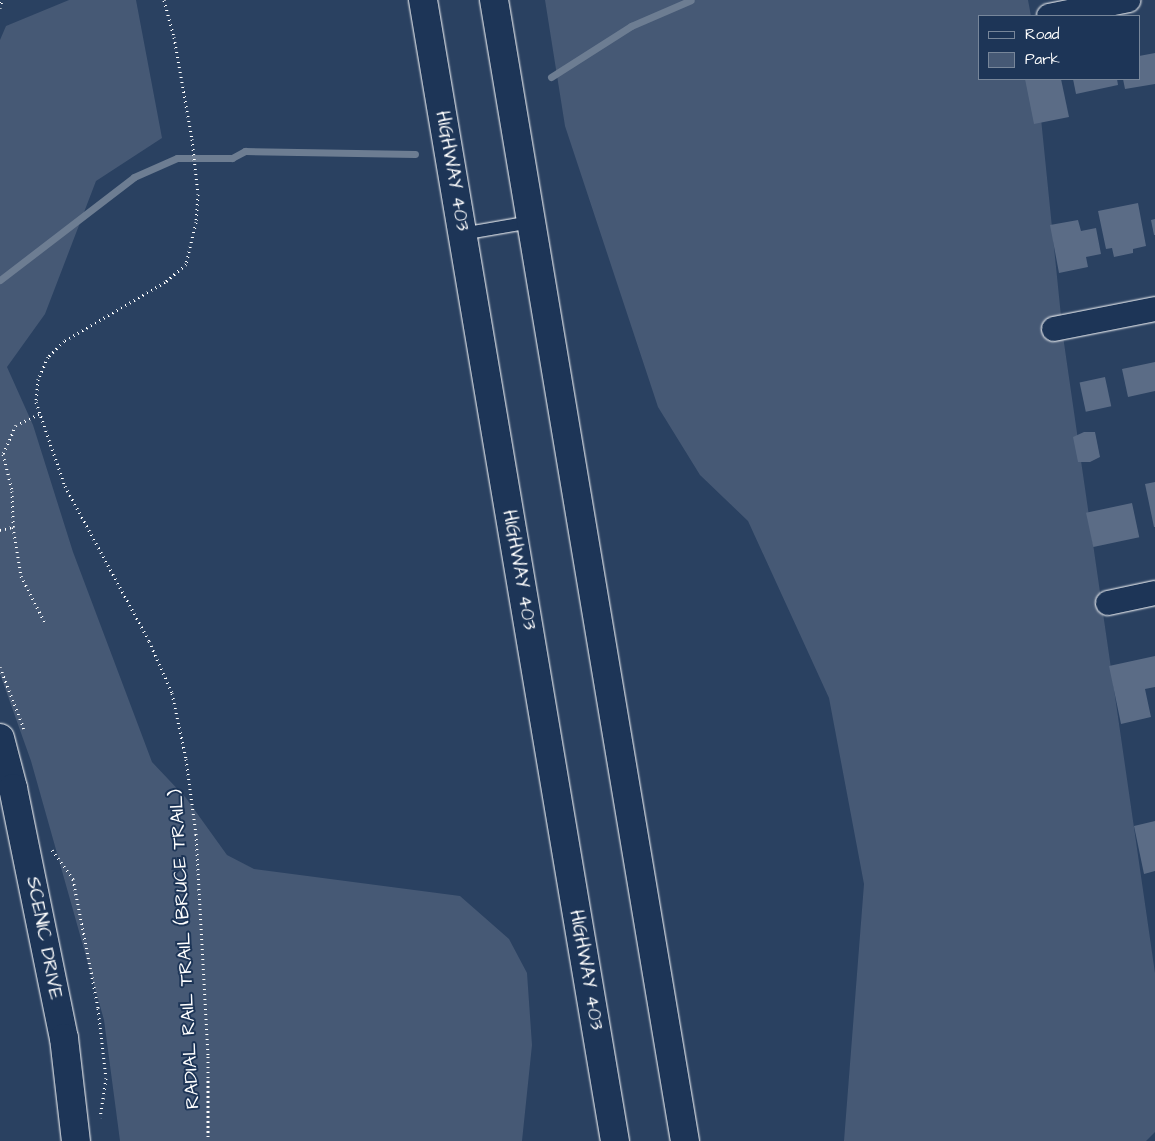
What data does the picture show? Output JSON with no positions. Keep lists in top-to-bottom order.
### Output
{
  "streets": {
    "main road": ["HIGHWAY 403", "SCENIC DRIVE"],
    "path": ["RADIAL RAIL TRAIL (BRUCE TRAIL)"]
  },
  "legend": ["Road", "Park"]
}
